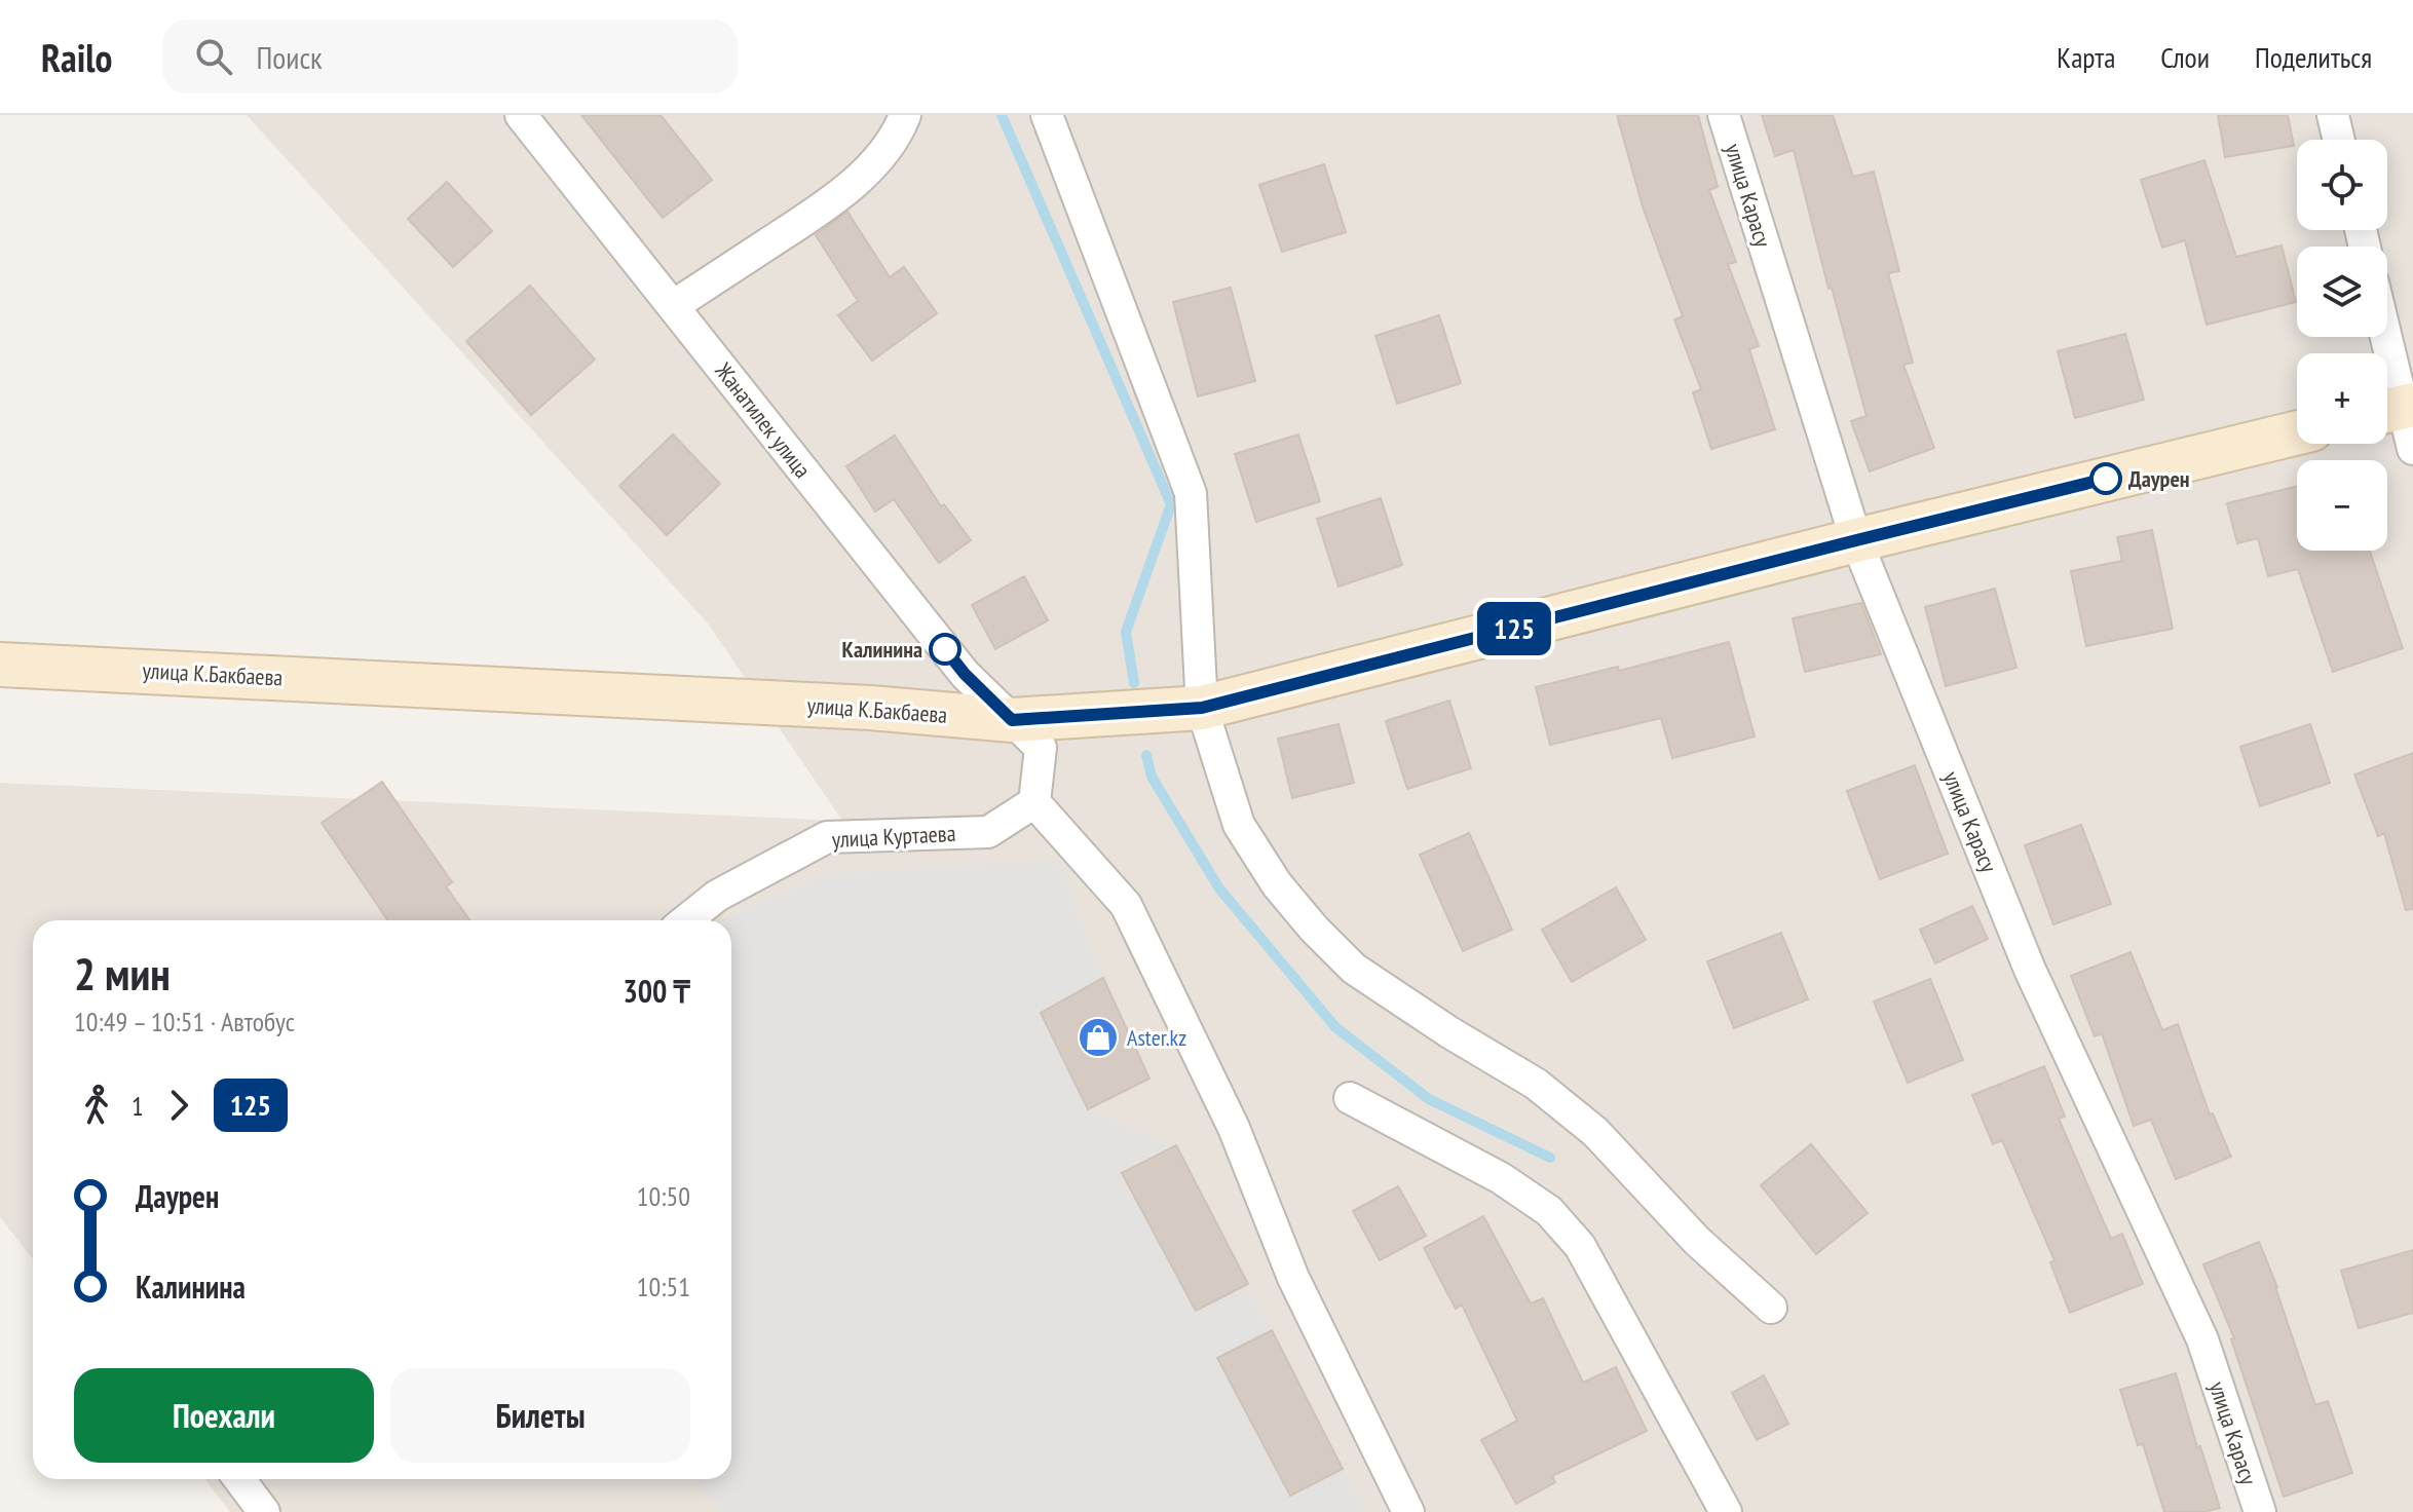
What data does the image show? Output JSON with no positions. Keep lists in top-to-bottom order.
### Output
{
  "streets": {
    "street": [
      "улица Карасу",
      "Жанатилек улица",
      "улица К.Бакбаева",
      "улица Куртаева"
    ]
  },
  "crossings": [
    ["улица Карасу", "улица К.Бакбаева"],
    ["Жанатилек улица", "улица К.Бакбаева"]
  ],
  "places": {
    "other": ["Даурен", "Калинина"],
    "shop": ["Aster.kz"]
  },
  "lines": ["bus line 125"],
  "page": {
    "header": "Railo",
    "search": "Поиск",
    "nav": ["Карта", "Слои", "Поделиться"],
    "on_map": "125",
    "map_buttons": ["+", "−"],
    "heading": ["2 мин", "10:49 – 10:51 · Автобус", "300 ₸"],
    "legs": ["1", "125"],
    "list": [
      {
        "name": "Даурен",
        "value": "10:50"
      },
      {
        "name": "Калинина",
        "value": "10:51"
      }
    ],
    "buttons": ["Поехали", "Билеты"]
  }
}
